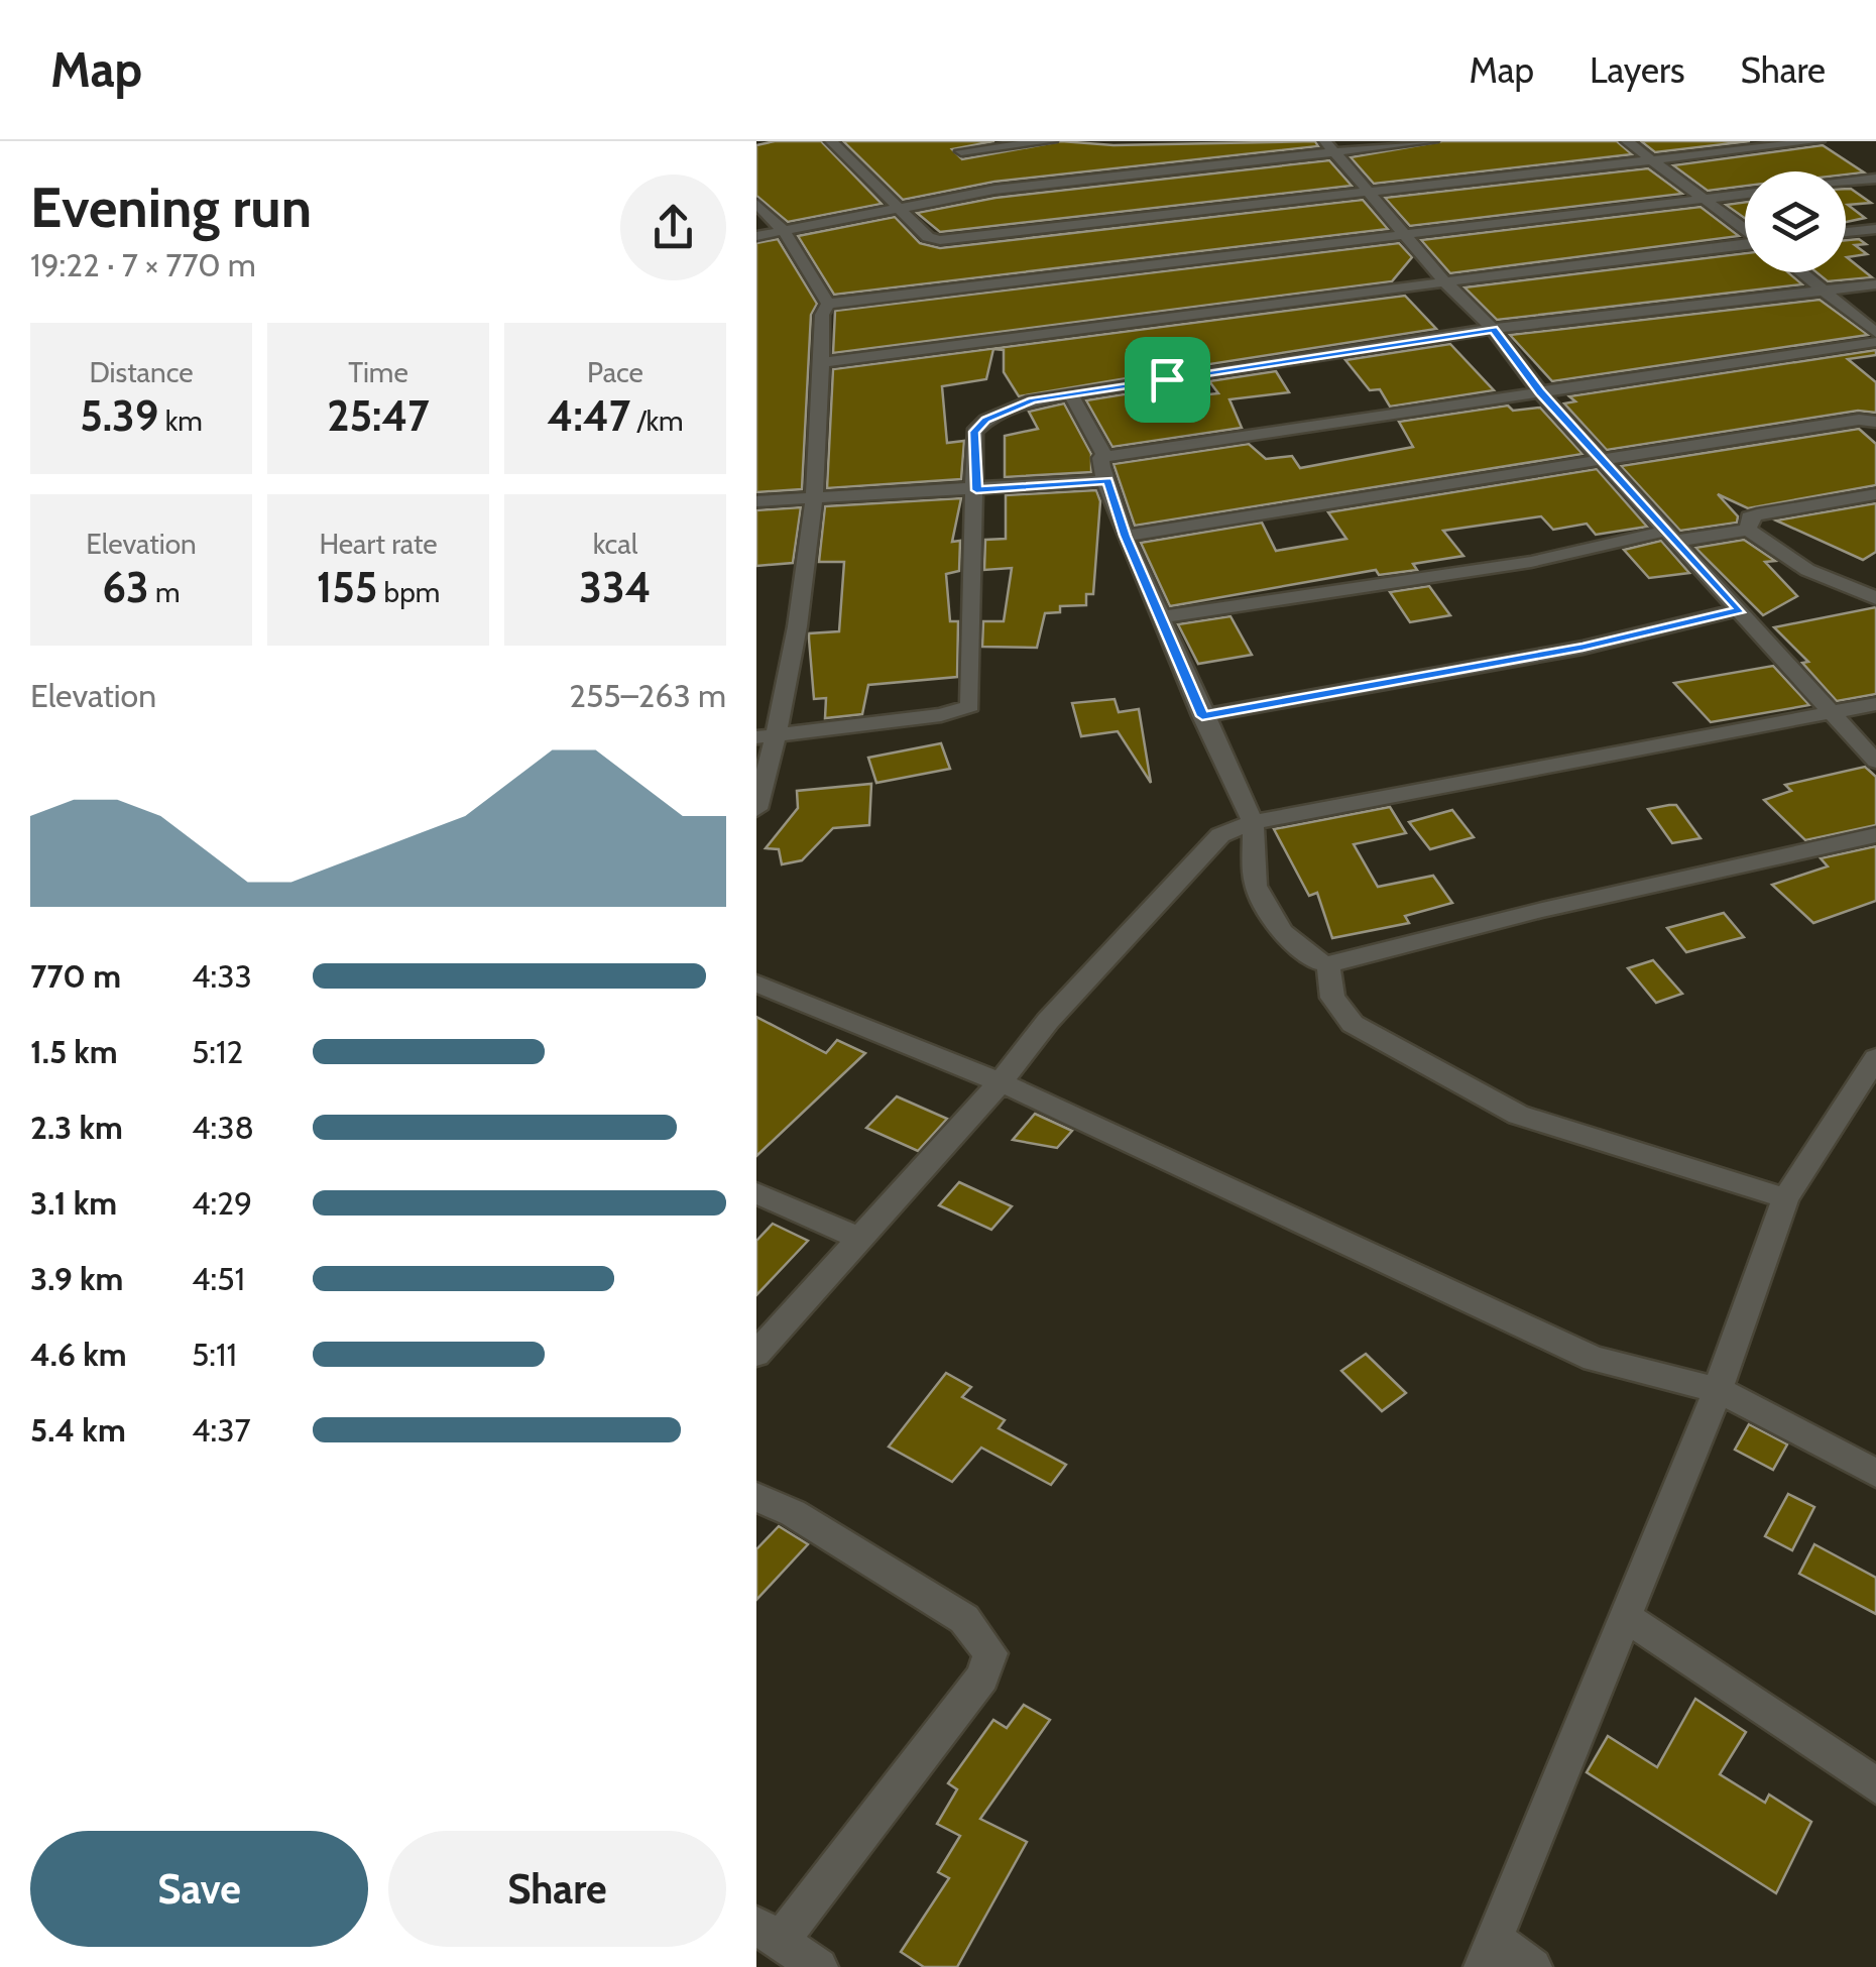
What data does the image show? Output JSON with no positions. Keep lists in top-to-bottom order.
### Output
{
  "page": {
    "header": "Map",
    "nav": ["Map", "Layers", "Share"],
    "heading": ["Evening run", "19:22 · 7 × 770 m"],
    "stats": [
      ["Distance", "5.39 km"],
      ["Time", "25:47"],
      ["Pace", "4:47 /km"],
      ["Elevation", "63 m"],
      ["Heart rate", "155 bpm"],
      ["kcal", "334"]
    ],
    "chart": ["Elevation", "255–263 m"],
    "list": [
      {
        "name": "770 m",
        "note": "4:33"
      },
      {
        "name": "1.5 km",
        "note": "5:12"
      },
      {
        "name": "2.3 km",
        "note": "4:38"
      },
      {
        "name": "3.1 km",
        "note": "4:29"
      },
      {
        "name": "3.9 km",
        "note": "4:51"
      },
      {
        "name": "4.6 km",
        "note": "5:11"
      },
      {
        "name": "5.4 km",
        "note": "4:37"
      }
    ],
    "buttons": ["Save", "Share"]
  }
}
